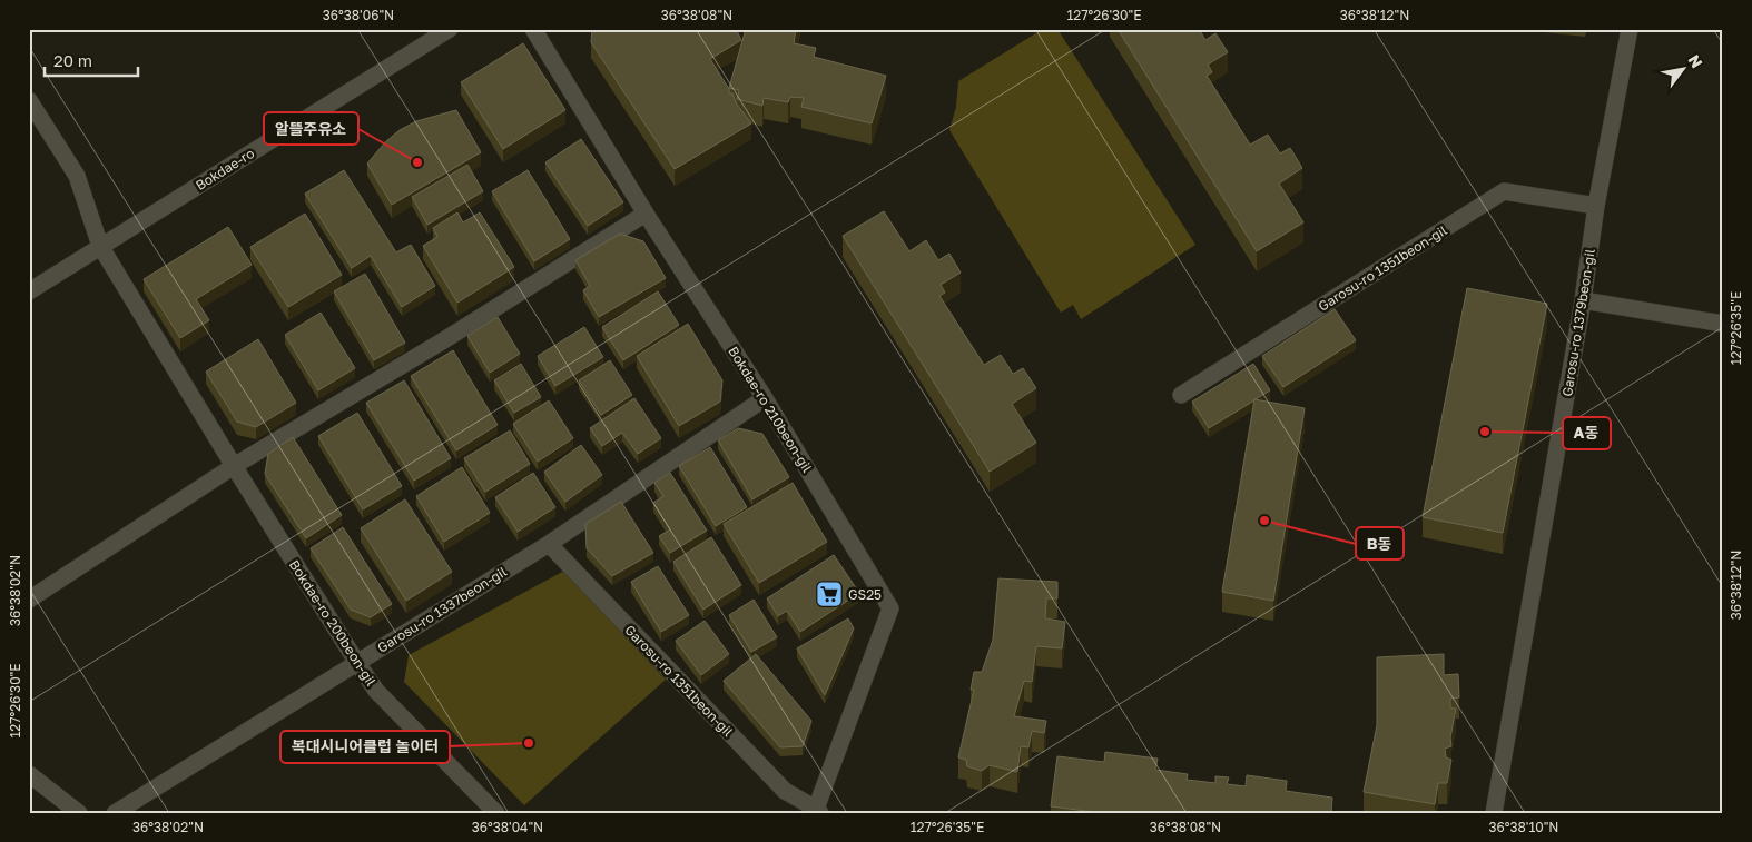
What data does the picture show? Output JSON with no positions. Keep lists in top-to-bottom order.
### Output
{
  "streets": {
    "street": [
      "Bokdae-ro",
      "Garosu-ro 1351beon-gil",
      "Garosu-ro 1379beon-gil",
      "Bokdae-ro 210beon-gil",
      "Garosu-ro 1337beon-gil",
      "Bokdae-ro 200beon-gil"
    ]
  },
  "crossings": [
    ["Bokdae-ro", "Bokdae-ro 200beon-gil"],
    ["Garosu-ro 1351beon-gil", "Garosu-ro 1379beon-gil"],
    ["Garosu-ro 1351beon-gil", "Bokdae-ro 210beon-gil"],
    ["Garosu-ro 1351beon-gil", "Garosu-ro 1337beon-gil"],
    ["Bokdae-ro 210beon-gil", "Garosu-ro 1337beon-gil"],
    ["Garosu-ro 1337beon-gil", "Bokdae-ro 200beon-gil"]
  ],
  "places": {
    "other": [
      "알뜰주유소",
      "A동",
      "B동",
      "복대시니어클럽 놀이터"
    ],
    "supermarket": ["GS25"]
  },
  "scale_bar": "20 m",
  "north": "top right",
  "coordinates": [
    "36°38'06\"N",
    "36°38'08\"N",
    "127°26'30\"E",
    "36°38'12\"N",
    "127°26'35\"E",
    "36°38'02\"N",
    "36°38'04\"N",
    "36°38'10\"N"
  ]
}
